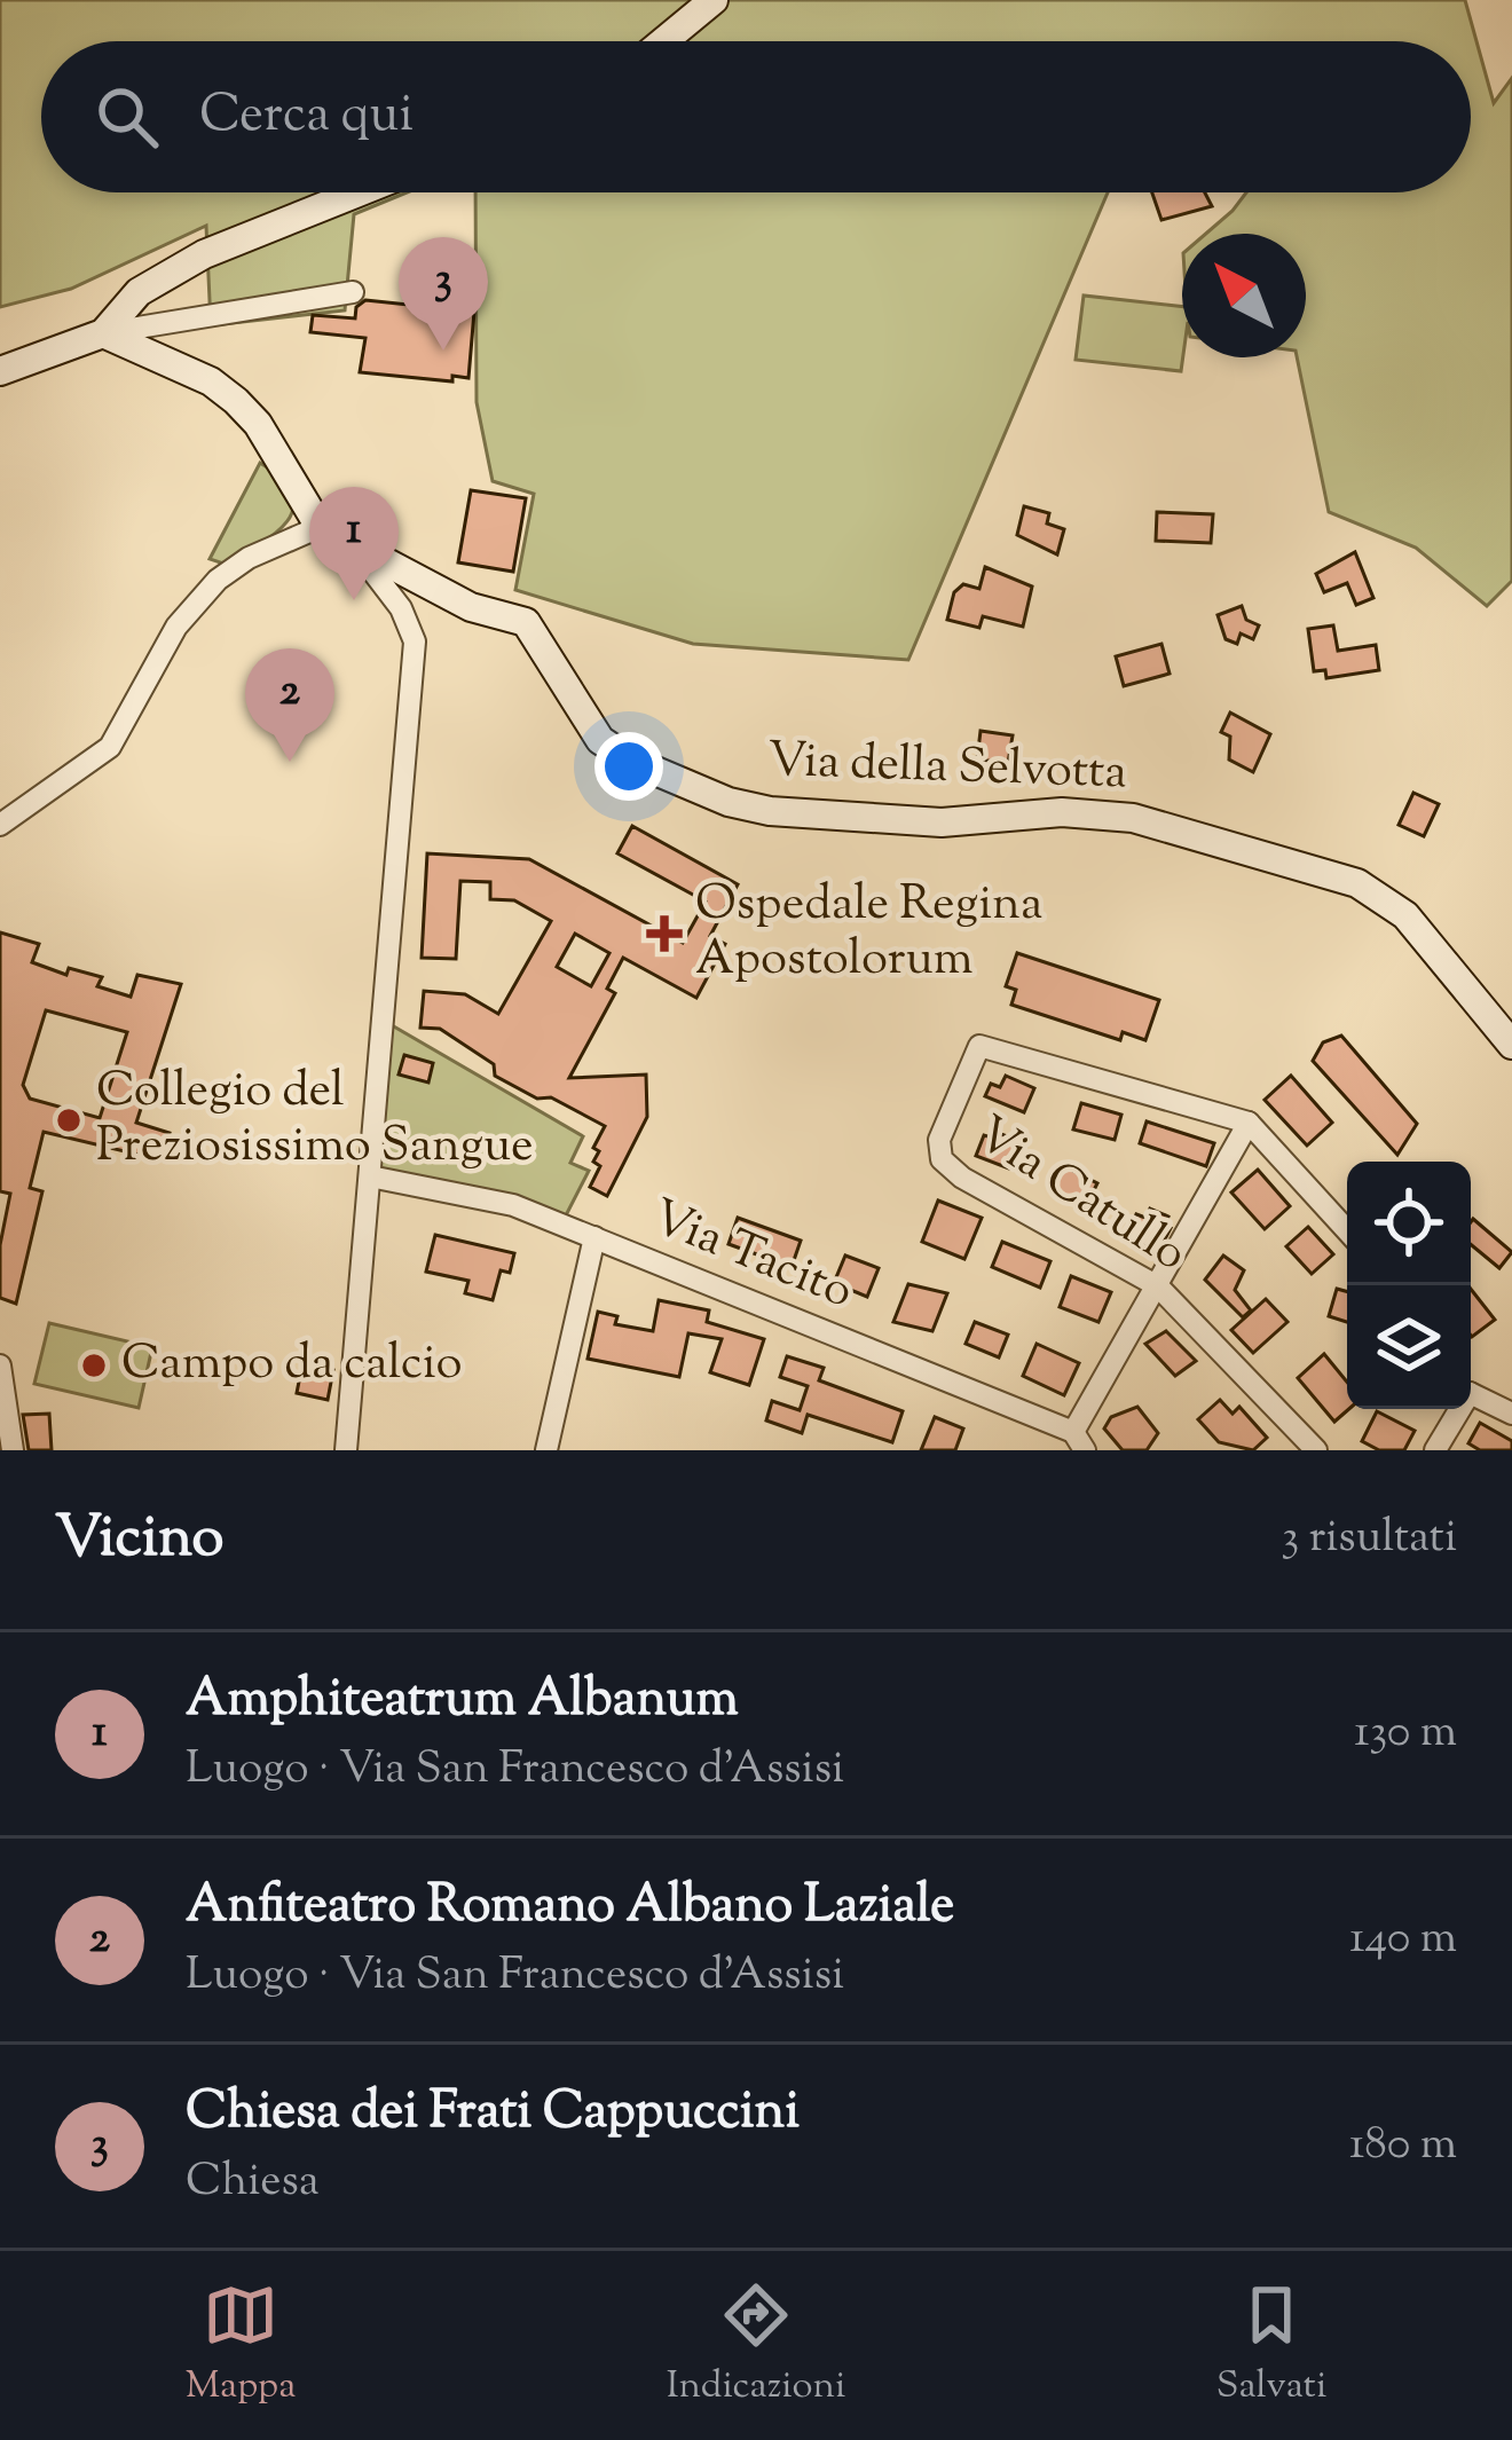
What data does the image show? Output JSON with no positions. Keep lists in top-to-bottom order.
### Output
{
  "streets": {
    "street": ["Via della Selvotta", "Via Catullo", "Via Tacito"]
  },
  "places": {
    "health": ["Ospedale Regina Apostolorum"],
    "other": ["Collegio del Preziosissimo Sangue", "Campo da calcio"]
  },
  "north": "top left",
  "page": {
    "search": "Cerca qui",
    "pins": ["3", "1", "2"],
    "heading": ["Vicino", "3 risultati"],
    "list": [
      {
        "mark": "1",
        "name": "Amphiteatrum Albanum",
        "note": "Luogo · Via San Francesco d'Assisi",
        "value": "130 m"
      },
      {
        "mark": "2",
        "name": "Anfiteatro Romano Albano Laziale",
        "note": "Luogo · Via San Francesco d'Assisi",
        "value": "140 m"
      },
      {
        "mark": "3",
        "name": "Chiesa dei Frati Cappuccini",
        "note": "Chiesa",
        "value": "180 m"
      }
    ],
    "nav": ["Mappa", "Indicazioni", "Salvati"]
  }
}
